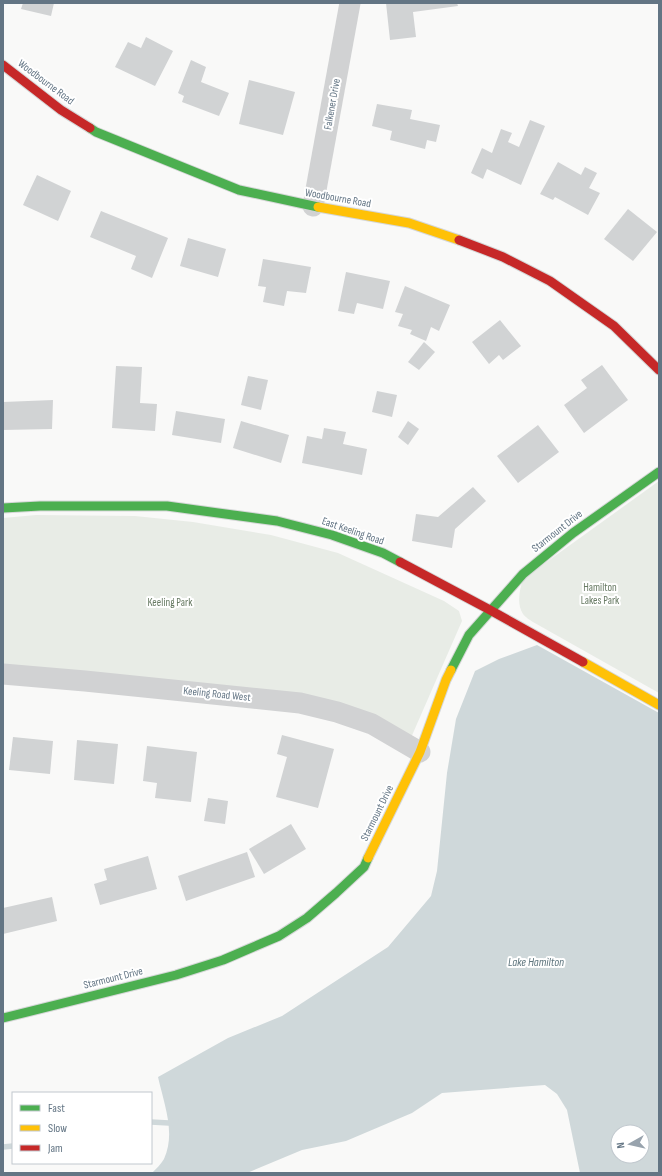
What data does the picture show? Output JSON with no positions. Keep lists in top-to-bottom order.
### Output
{
  "streets": {
    "street": [
      "Woodbourne Road",
      "Falkener Drive",
      "East Keeling Road",
      "Starmount Drive",
      "Keeling Road West"
    ]
  },
  "crossings": [
    ["Woodbourne Road", "Falkener Drive"],
    ["East Keeling Road", "Starmount Drive"],
    ["Starmount Drive", "Keeling Road West"]
  ],
  "water": ["Lake Hamilton"],
  "parks": ["Hamilton Lakes Park", "Keeling Park"],
  "legend": ["Fast", "Slow", "Jam"],
  "north": "left"
}
